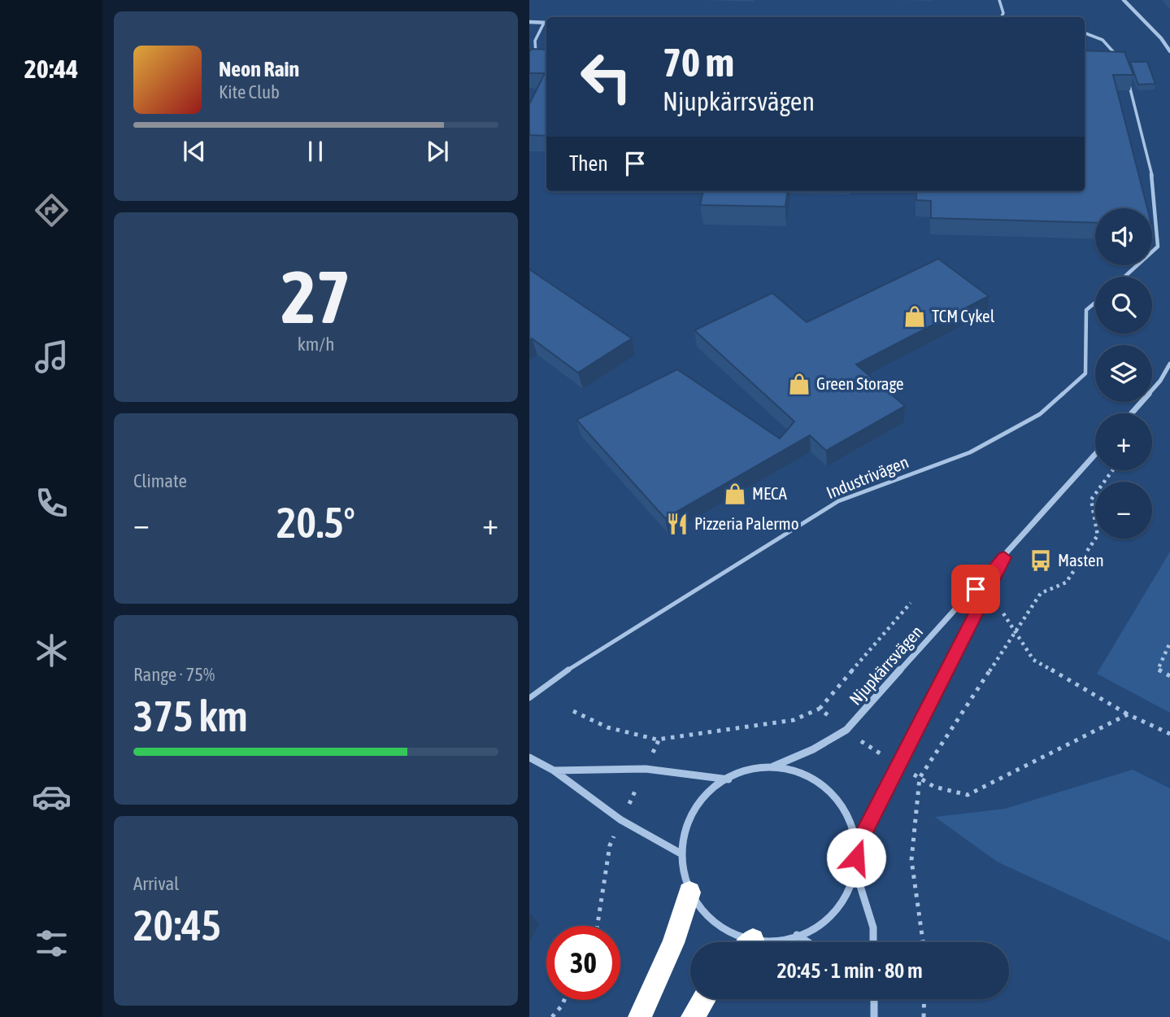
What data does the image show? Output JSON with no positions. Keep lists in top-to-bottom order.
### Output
{
  "streets": {
    "street": ["Njupkärrsvägen"],
    "lane": ["Industrivägen"]
  },
  "places": {
    "shop": ["TCM Cykel", "Green Storage", "MECA"],
    "restaurant": ["Pizzeria Palermo"],
    "bus stop": ["Masten"]
  },
  "page": {
    "tabs": "20:44",
    "turn": ["70 m", "Njupkärrsvägen"],
    "song": ["Neon Rain", "Kite Club"],
    "then": "Then",
    "map_buttons": ["+", "−"],
    "tile": [
      ["27", "km/h"],
      "Climate",
      ["Range · 75%", "375 km"],
      ["Arrival", "20:45"]
    ],
    "heat": ["−", "20.5°", "+"],
    "limit": "30",
    "trip": "20:45 · 1 min · 80 m"
  }
}
